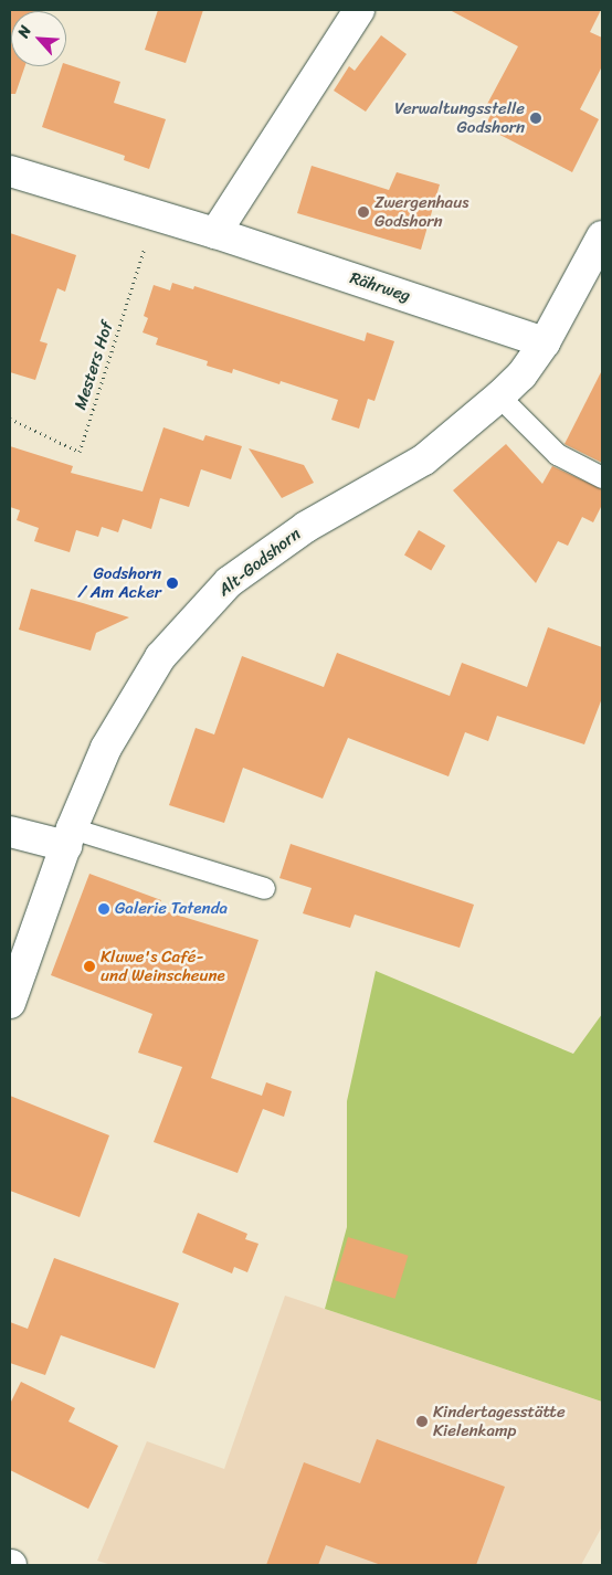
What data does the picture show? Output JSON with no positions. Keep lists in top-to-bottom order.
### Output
{
  "streets": {
    "street": ["Rährweg", "Alt-Godshorn"],
    "path": ["Mesters Hof"]
  },
  "crossings": [
    ["Rährweg", "Mesters Hof"],
    ["Rährweg", "Alt-Godshorn"]
  ],
  "places": [
    "Verwaltungsstelle Godshorn",
    "Zwergenhaus Godshorn",
    "Godshorn / Am Acker",
    "Galerie Tatenda",
    "Kluwe's Café- und Weinscheune",
    "Kindertagesstätte Kielenkamp"
  ],
  "north": "top left"
}
